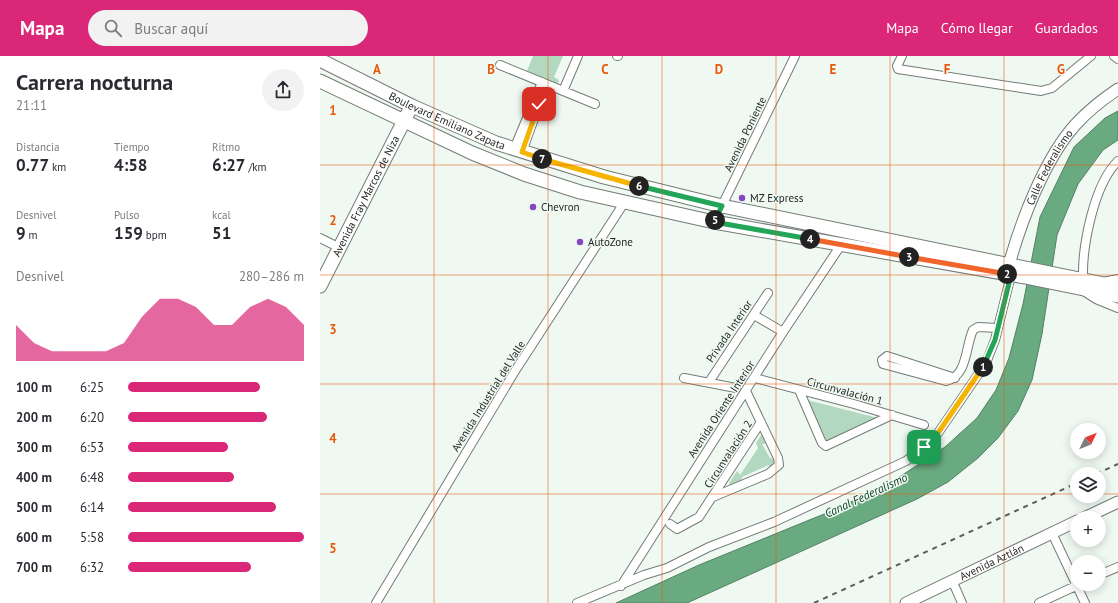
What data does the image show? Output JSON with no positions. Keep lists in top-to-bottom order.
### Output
{
  "streets": {
    "main road": [
      "Boulevard Emiliano Zapata",
      "Calle Federalismo",
      "Avenida Fray Marcos de Niza",
      "Avenida Aztlán"
    ],
    "street": [
      "Avenida Poniente",
      "Privada Interior",
      "Circunvalación 1",
      "Avenida Industrial del Valle",
      "Avenida Oriente Interior",
      "Circunvalación 2"
    ]
  },
  "crossings": [
    ["Boulevard Emiliano Zapata", "Avenida Poniente"],
    ["Boulevard Emiliano Zapata", "Calle Federalismo"],
    ["Boulevard Emiliano Zapata", "Avenida Fray Marcos de Niza"],
    ["Boulevard Emiliano Zapata", "Avenida Industrial del Valle"],
    ["Boulevard Emiliano Zapata", "Avenida Oriente Interior"],
    ["Circunvalación 1", "Avenida Oriente Interior"],
    ["Avenida Oriente Interior", "Circunvalación 2"]
  ],
  "water": ["Canal Federalismo"],
  "places": ["MZ Express", "Chevron", "AutoZone"],
  "north": "top right",
  "page": {
    "header": "Mapa",
    "search": "Buscar aquí",
    "nav": ["Mapa", "Cómo llegar", "Guardados"],
    "heading": ["Carrera nocturna", "21:11"],
    "stats": [
      ["Distancia", "0.77 km"],
      ["Tiempo", "4:58"],
      ["Ritmo", "6:27 /km"],
      ["Desnivel", "9 m"],
      ["Pulso", "159 bpm"],
      ["kcal", "51"]
    ],
    "pins": [
      "7",
      "6",
      "5",
      "4",
      "3",
      "2",
      "1"
    ],
    "chart": ["Desnivel", "280–286 m"],
    "list": [
      {
        "name": "100 m",
        "note": "6:25"
      },
      {
        "name": "200 m",
        "note": "6:20"
      },
      {
        "name": "300 m",
        "note": "6:53"
      },
      {
        "name": "400 m",
        "note": "6:48"
      },
      {
        "name": "500 m",
        "note": "6:14"
      },
      {
        "name": "600 m",
        "note": "5:58"
      },
      {
        "name": "700 m",
        "note": "6:32"
      }
    ],
    "map_buttons": ["+", "−"]
  },
  "grid": {
    "columns": [
      "A",
      "B",
      "C",
      "D",
      "E",
      "F",
      "G"
    ],
    "rows": [
      "1",
      "2",
      "3",
      "4",
      "5"
    ]
  }
}
